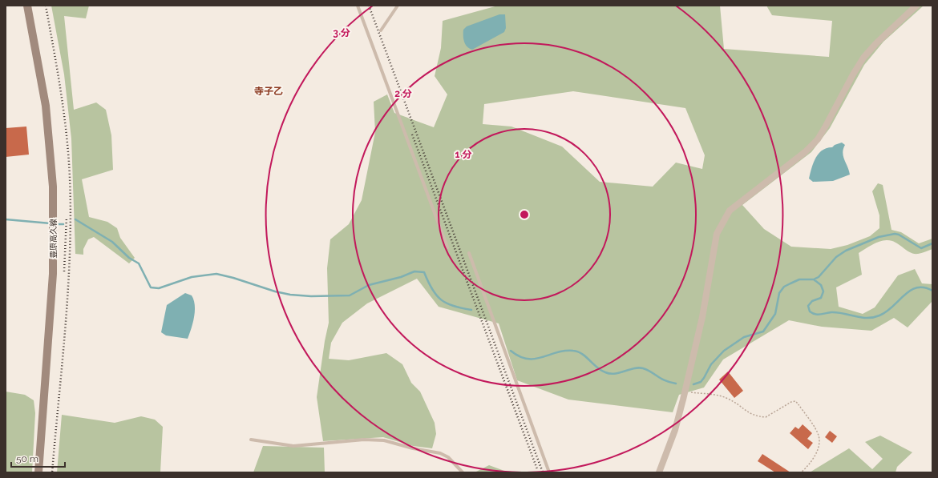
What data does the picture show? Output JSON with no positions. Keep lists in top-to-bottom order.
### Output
{
  "streets": {
    "main road": ["豊原高久線"]
  },
  "districts": ["寺子乙"],
  "scale_bar": "50 m",
  "rings": ["3 分", "2 分", "1 分"]
}
